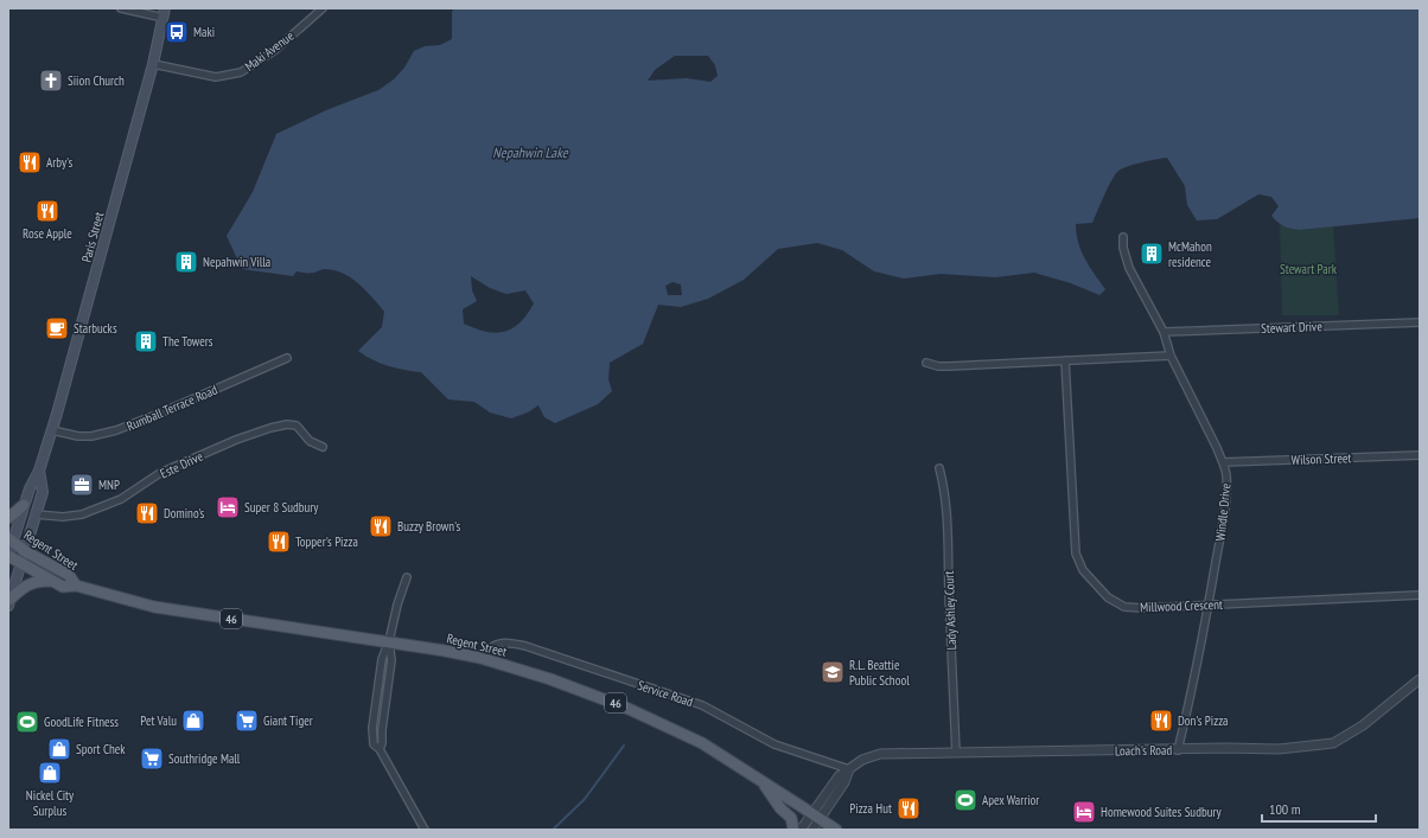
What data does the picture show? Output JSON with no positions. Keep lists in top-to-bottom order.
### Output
{
  "streets": {
    "main road": ["Paris Street", "Regent Street", "46"],
    "street": [
      "Maki Avenue",
      "Stewart Drive",
      "Rumball Terrace Road",
      "Wilson Street",
      "Este Drive",
      "Windle Drive",
      "Millwood Crescent",
      "Lady Ashley Court",
      "Service Road",
      "Loach's Road"
    ]
  },
  "crossings": [
    ["Maki Avenue", "Paris Street"],
    ["Paris Street", "Rumball Terrace Road"],
    ["Paris Street", "Este Drive"],
    ["Paris Street", "Regent Street"],
    ["Stewart Drive", "Windle Drive"],
    ["Wilson Street", "Windle Drive"],
    ["Windle Drive", "Millwood Crescent"],
    ["Windle Drive", "Loach's Road"],
    ["Regent Street", "Service Road"],
    ["Lady Ashley Court", "Loach's Road"],
    ["Service Road", "Loach's Road"]
  ],
  "water": ["Nepahwin Lake"],
  "parks": ["Stewart Park"],
  "places": {
    "bus stop": ["Maki"],
    "church": ["Siion Church"],
    "restaurant": [
      "Arby's",
      "Rose Apple",
      "Domino's",
      "Buzzy Brown's",
      "Topper's Pizza",
      "Don's Pizza",
      "Pizza Hut"
    ],
    "building": ["McMahon residence", "Nepahwin Villa", "The Towers"],
    "cafe": ["Starbucks"],
    "office": ["MNP"],
    "hotel": ["Super 8 Sudbury", "Homewood Suites Sudbury"],
    "school or university": ["R.L. Beattie Public School"],
    "shop": ["Pet Valu", "Sport Chek", "Nickel City Surplus"],
    "supermarket": ["Giant Tiger", "Southridge Mall"],
    "sports": ["GoodLife Fitness", "Apex Warrior"]
  },
  "scale_bar": "100 m"
}
